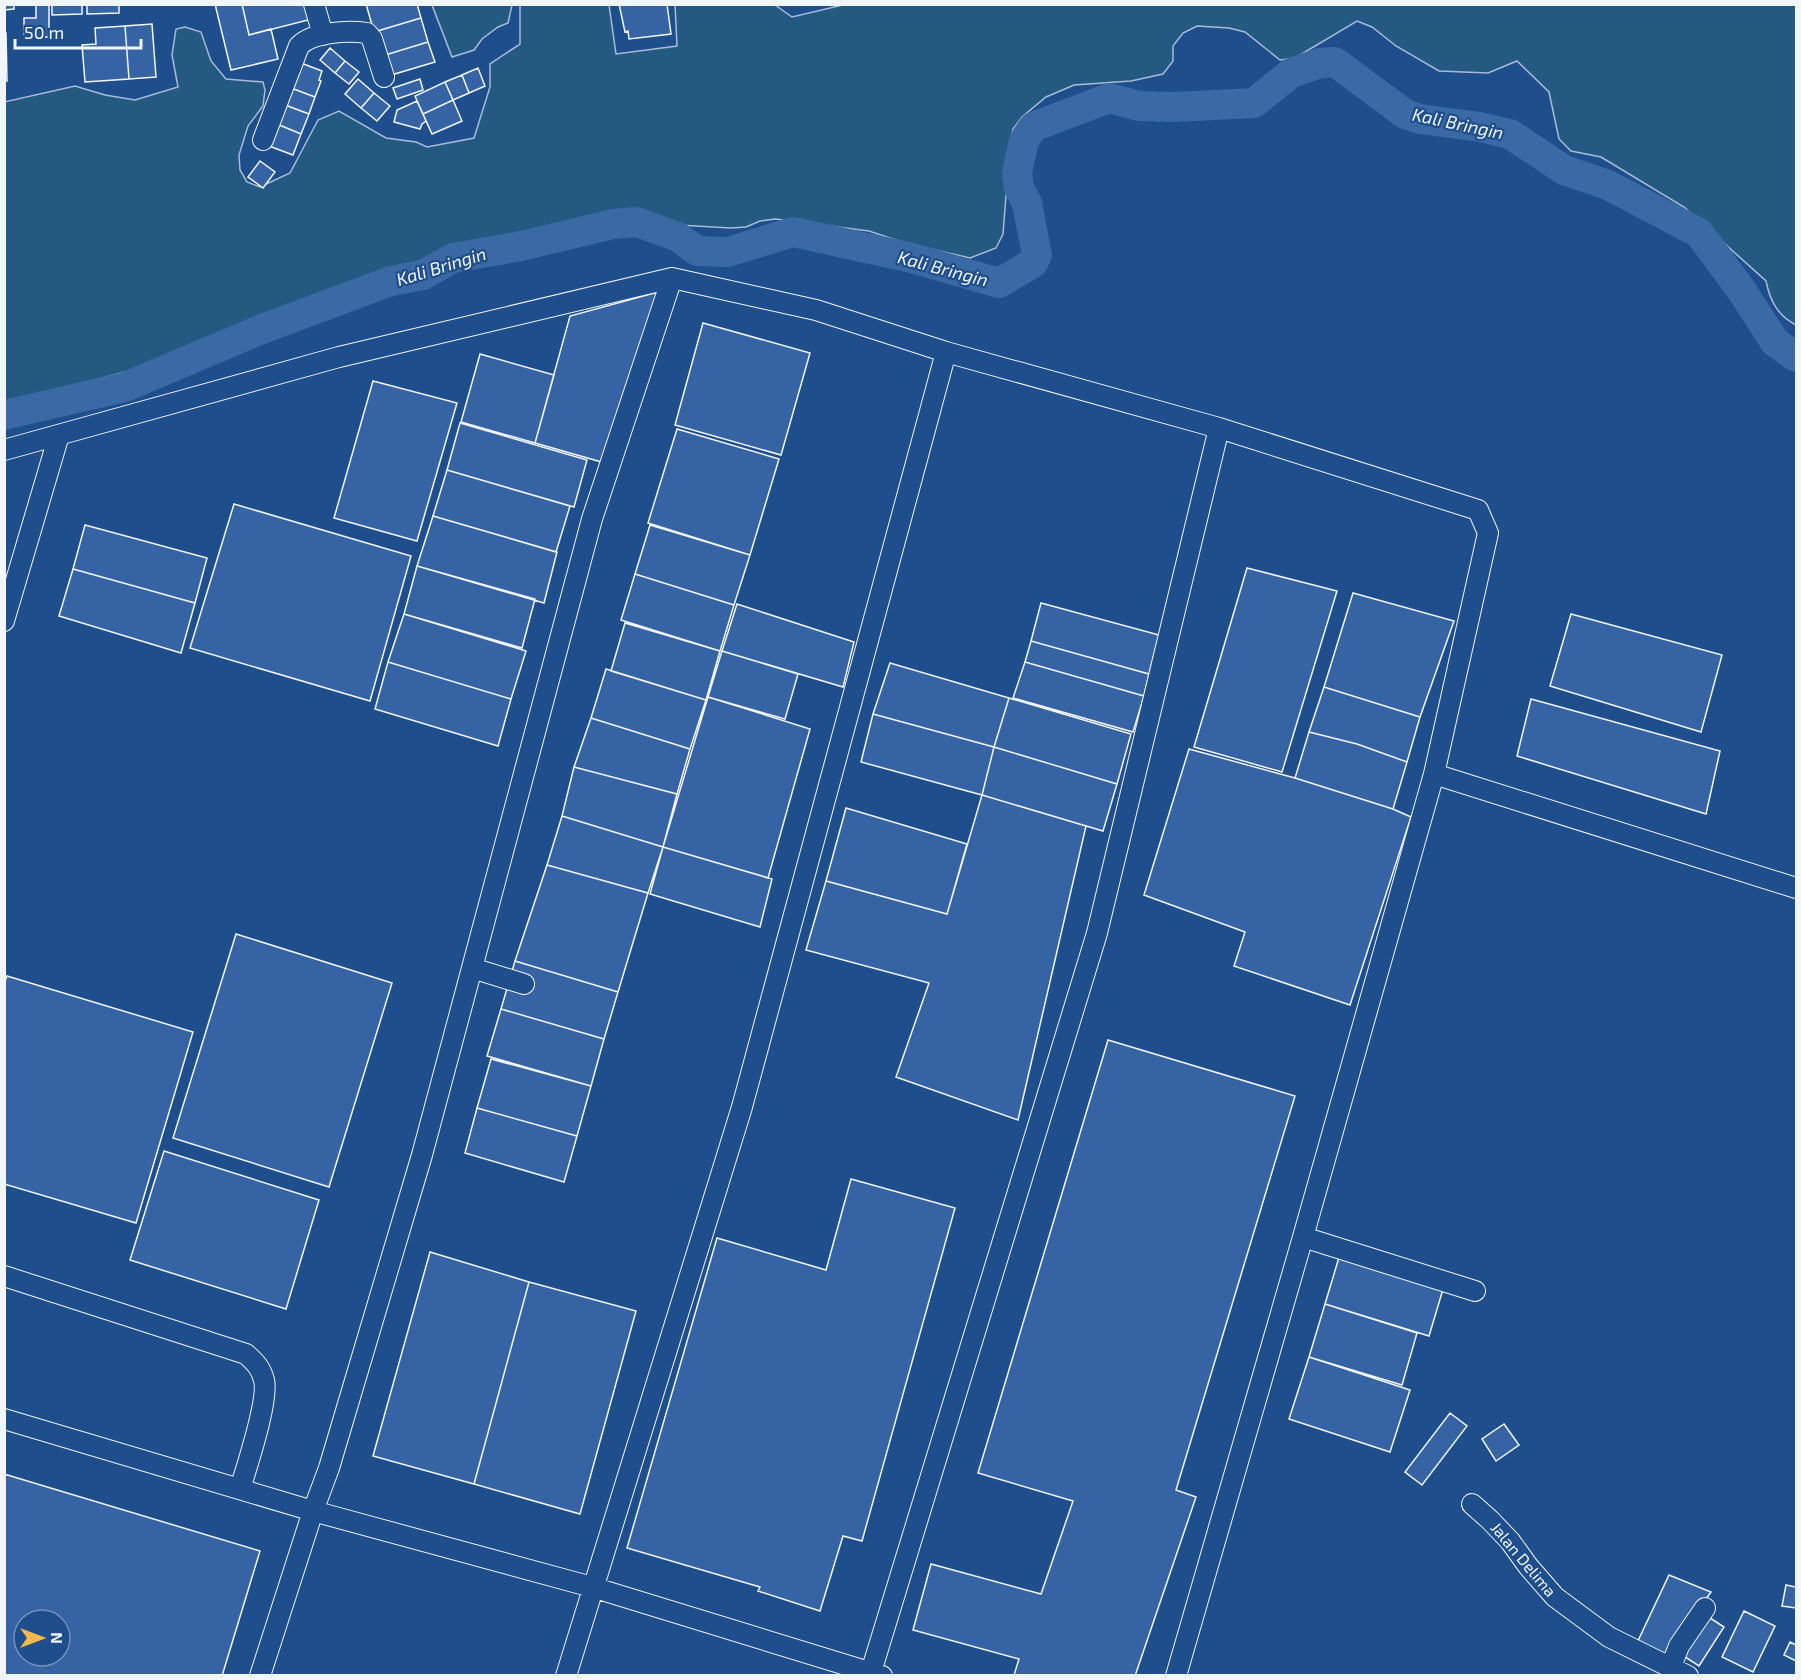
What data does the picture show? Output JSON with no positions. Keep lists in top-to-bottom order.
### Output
{
  "streets": {
    "street": ["Jalan Delima"]
  },
  "water": ["Kali Bringin"],
  "scale_bar": "50 m",
  "north": "right"
}
